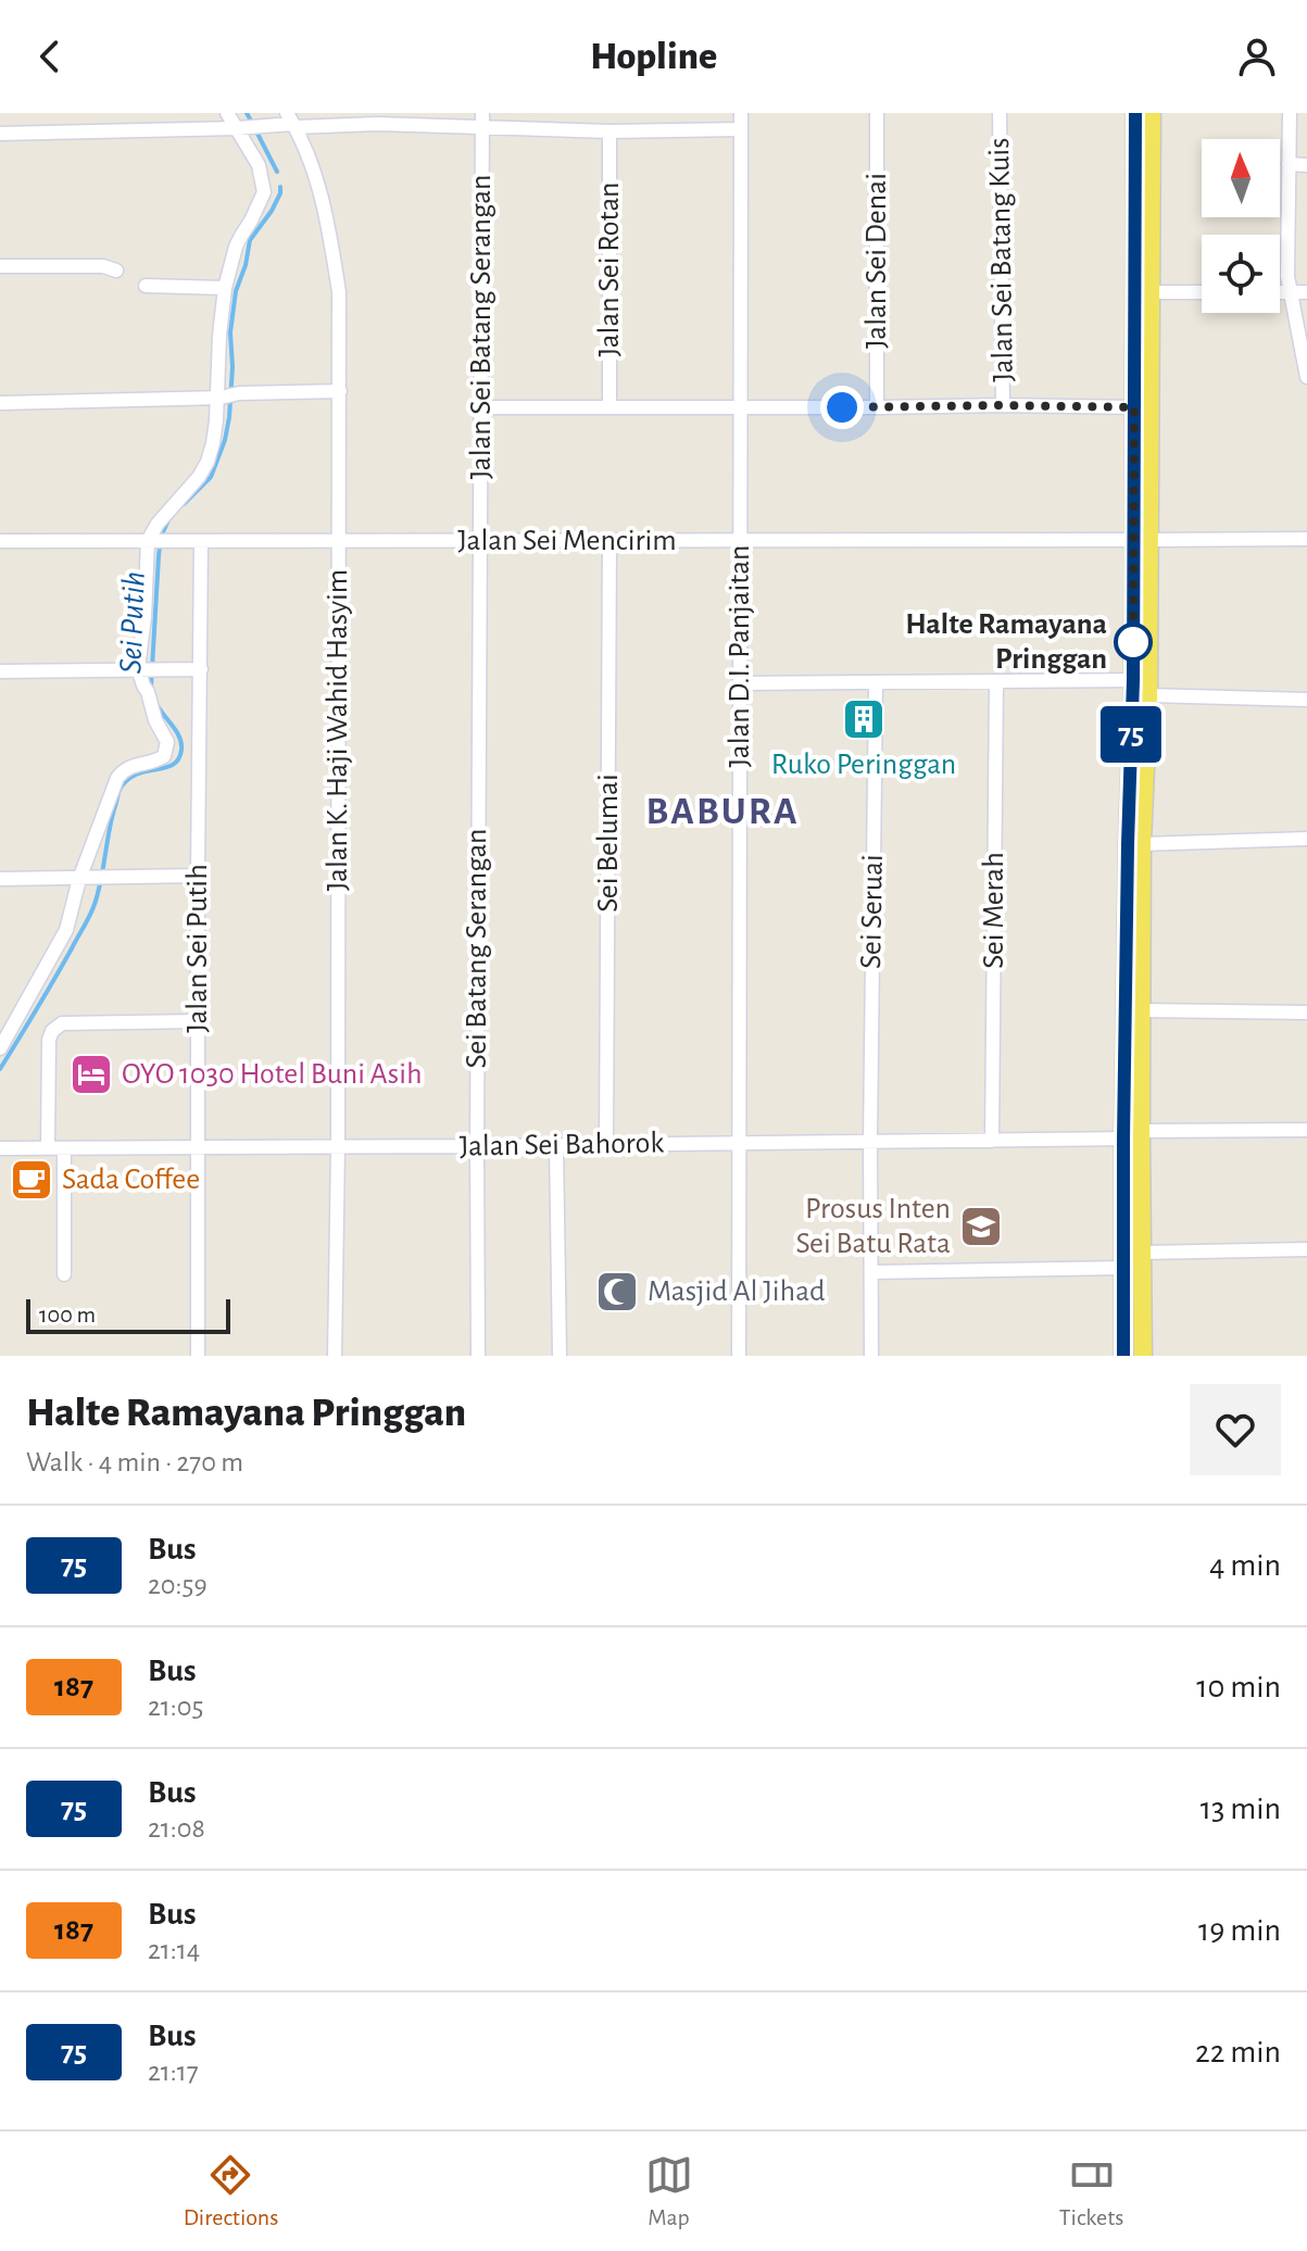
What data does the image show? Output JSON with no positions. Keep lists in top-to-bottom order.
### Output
{
  "streets": {
    "street": [
      "Jalan Sei Batang Kuis",
      "Jalan Sei Denai",
      "Jalan Sei Rotan",
      "Jalan Sei Batang Serangan",
      "Jalan Sei Mencirim",
      "Jalan D.I. Panjaitan",
      "Jalan K. Haji Wahid Hasyim",
      "Sei Belumai",
      "Sei Merah",
      "Sei Seruai",
      "Jalan Sei Putih",
      "Sei Batang Serangan",
      "Jalan Sei Bahorok"
    ]
  },
  "crossings": [
    ["Jalan Sei Batang Serangan", "Jalan Sei Mencirim"],
    ["Jalan Sei Batang Serangan", "Sei Batang Serangan"],
    ["Jalan Sei Mencirim", "Jalan D.I. Panjaitan"],
    ["Jalan Sei Mencirim", "Jalan K. Haji Wahid Hasyim"],
    ["Jalan Sei Mencirim", "Sei Belumai"],
    ["Jalan Sei Mencirim", "Jalan Sei Putih"],
    ["Jalan Sei Mencirim", "Sei Batang Serangan"],
    ["Jalan D.I. Panjaitan", "Jalan Sei Bahorok"],
    ["Jalan K. Haji Wahid Hasyim", "Jalan Sei Bahorok"],
    ["Sei Belumai", "Jalan Sei Bahorok"],
    ["Sei Merah", "Jalan Sei Bahorok"],
    ["Sei Seruai", "Jalan Sei Bahorok"],
    ["Jalan Sei Putih", "Jalan Sei Bahorok"],
    ["Sei Batang Serangan", "Jalan Sei Bahorok"]
  ],
  "districts": ["BABURA"],
  "water": ["Sei Putih"],
  "places": {
    "other": ["Halte Ramayana Pringgan"],
    "building": ["Ruko Peringgan"],
    "hotel": ["OYO 1030 Hotel Buni Asih"],
    "cafe": ["Sada Coffee"],
    "school or university": ["Prosus Inten Sei Batu Rata"],
    "mosque": ["Masjid Al Jihad"]
  },
  "lines": ["bus line 75"],
  "scale_bar": "100 m",
  "north": "top",
  "page": {
    "header": "Hopline",
    "on_map": "75",
    "scale": "100 m",
    "heading": ["Halte Ramayana Pringgan", "Walk · 4 min · 270 m"],
    "list": [
      {
        "mark": "75",
        "name": "Bus",
        "note": "20:59",
        "value": "4 min"
      },
      {
        "mark": "187",
        "name": "Bus",
        "note": "21:05",
        "value": "10 min"
      },
      {
        "mark": "75",
        "name": "Bus",
        "note": "21:08",
        "value": "13 min"
      },
      {
        "mark": "187",
        "name": "Bus",
        "note": "21:14",
        "value": "19 min"
      },
      {
        "mark": "75",
        "name": "Bus",
        "note": "21:17",
        "value": "22 min"
      }
    ],
    "tabs": ["Directions", "Map", "Tickets"]
  }
}
